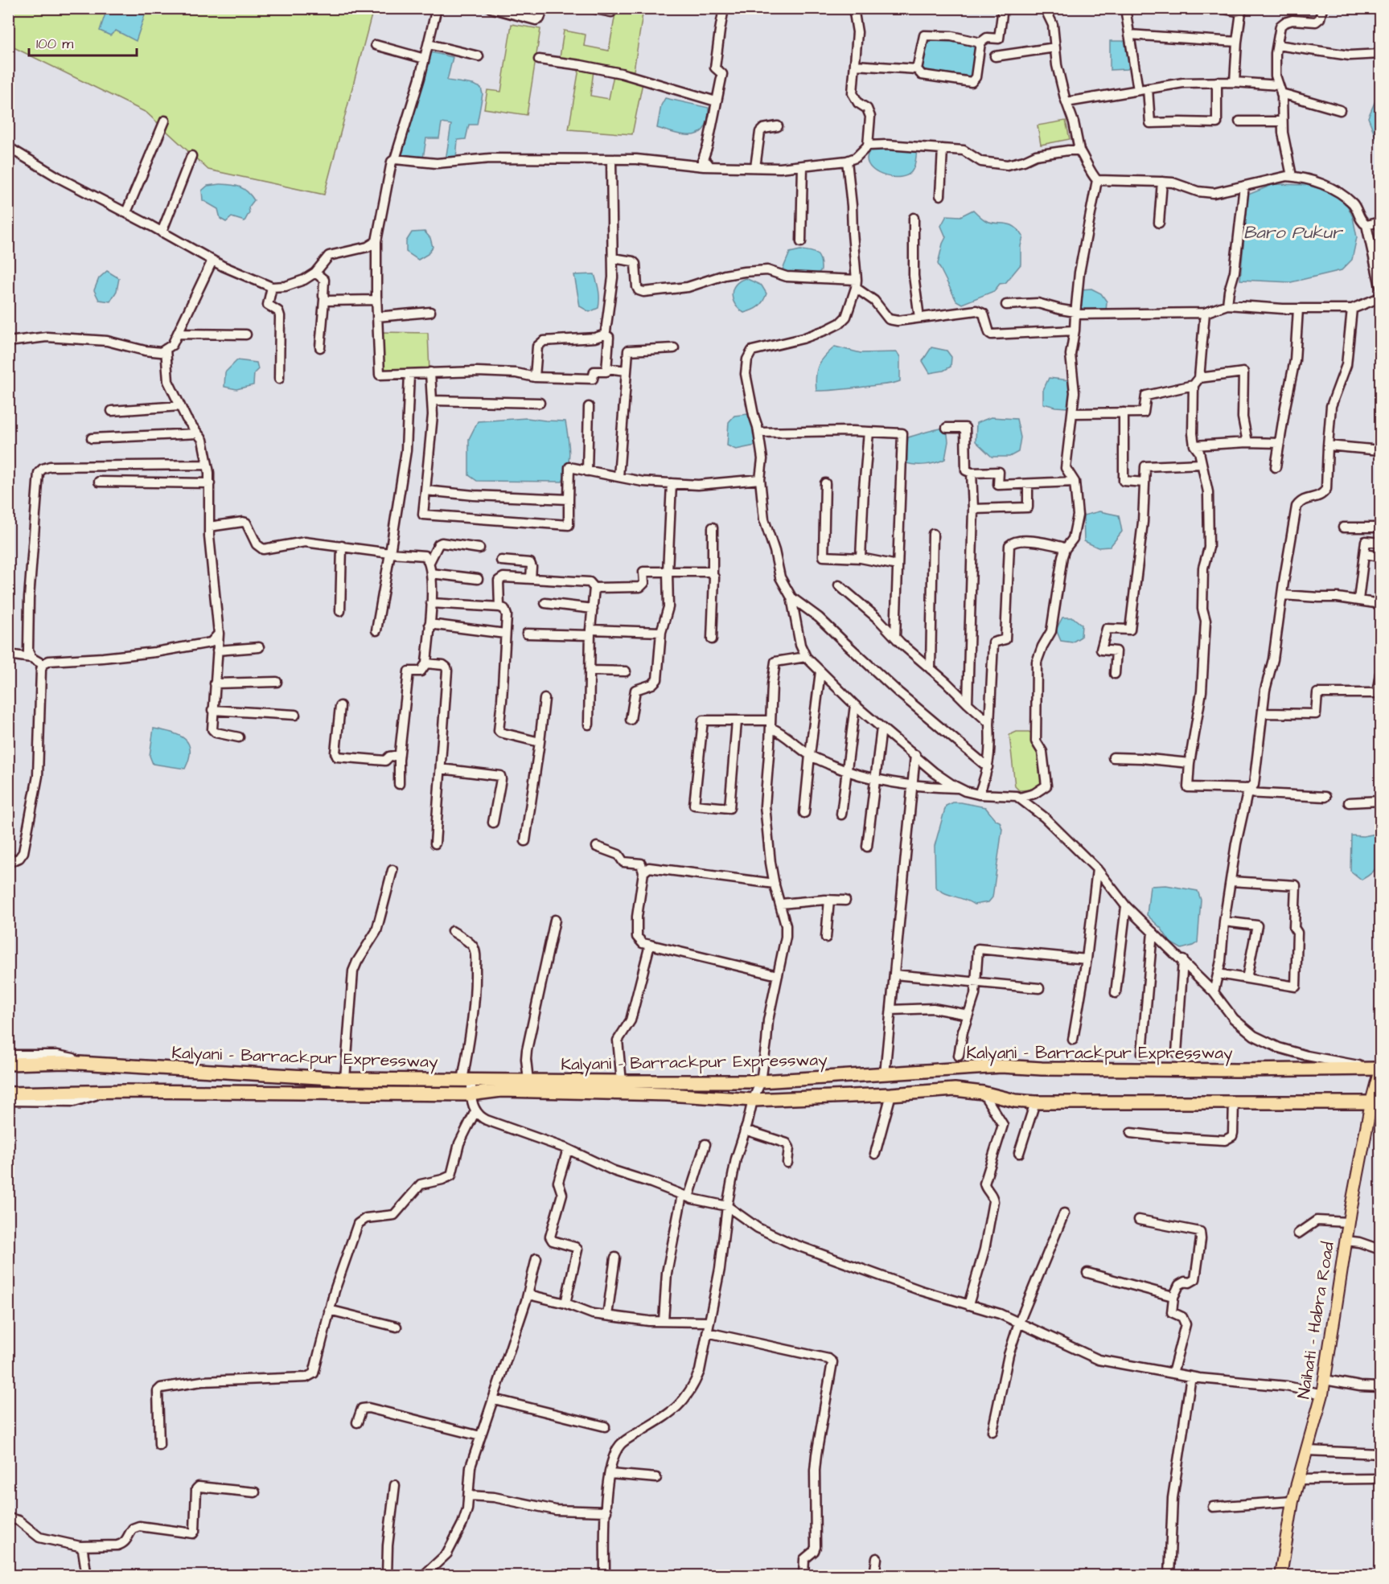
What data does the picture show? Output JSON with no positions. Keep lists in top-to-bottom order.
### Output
{
  "streets": {
    "highway": ["Kalyani - Barrackpur Expressway"],
    "main road": ["Naihati - Habra Road"]
  },
  "crossings": [
    ["Kalyani - Barrackpur Expressway", "Naihati - Habra Road"]
  ],
  "water": ["Baro Pukur"],
  "scale_bar": "100 m"
}
